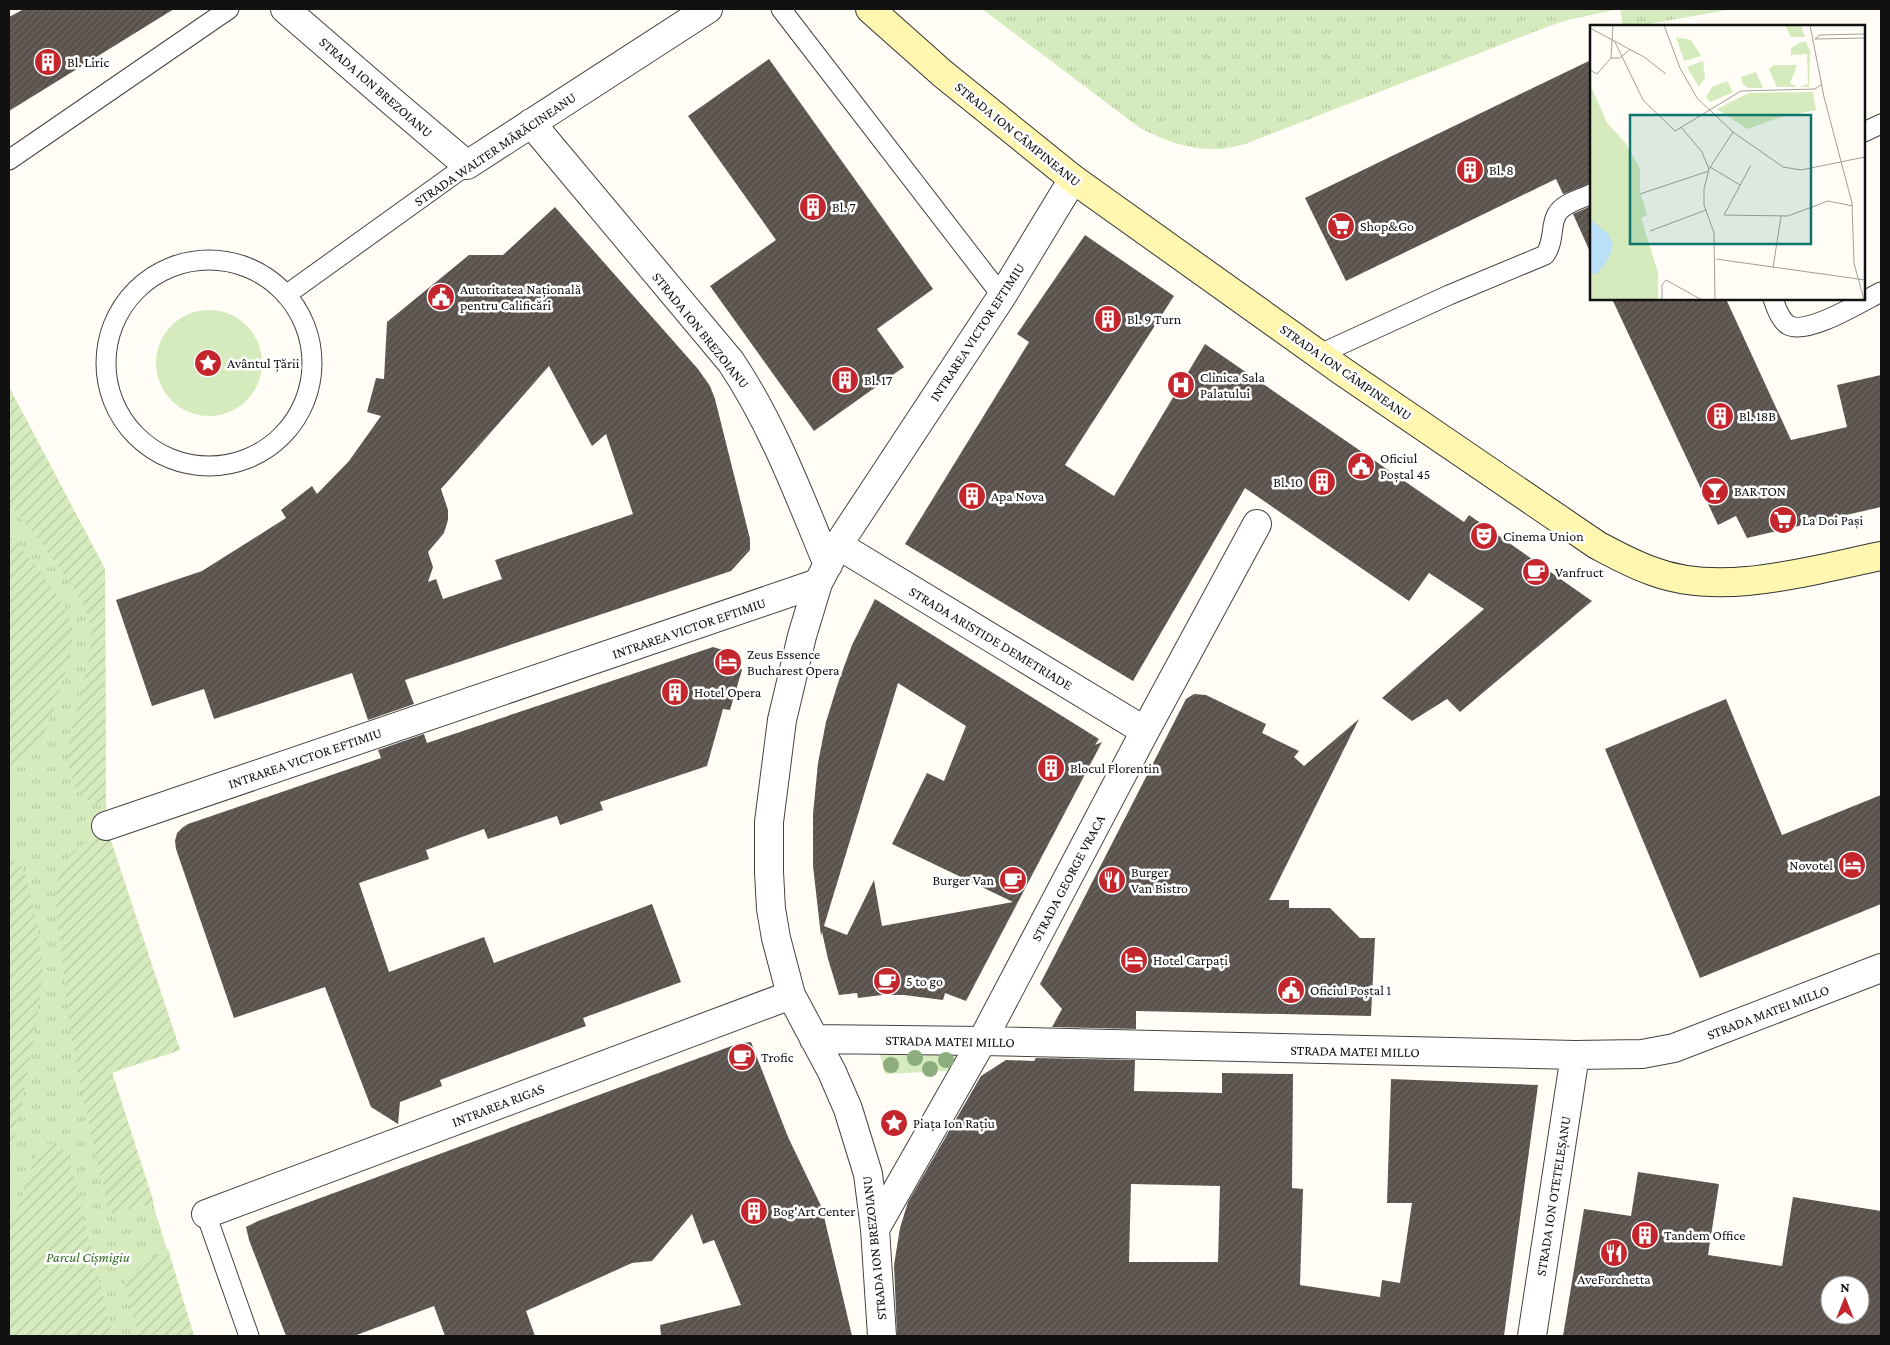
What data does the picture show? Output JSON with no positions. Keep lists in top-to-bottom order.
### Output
{
  "streets": {
    "street": [
      "STRADA ION BREZOIANU",
      "STRADA ION CÂMPINEANU",
      "STRADA WALTER MĂRĂCINEANU",
      "INTRAREA VICTOR EFTIMIU",
      "STRADA ARISTIDE DEMETRIADE",
      "STRADA GEORGE VRACA",
      "STRADA MATEI MILLO",
      "INTRAREA RIGAS",
      "STRADA ION OTETELEȘANU"
    ]
  },
  "crossings": [
    ["STRADA ION BREZOIANU", "STRADA WALTER MĂRĂCINEANU"],
    ["STRADA ION BREZOIANU", "INTRAREA VICTOR EFTIMIU"],
    ["STRADA ION BREZOIANU", "STRADA ARISTIDE DEMETRIADE"],
    ["STRADA ION BREZOIANU", "STRADA GEORGE VRACA"],
    ["STRADA ION BREZOIANU", "STRADA MATEI MILLO"],
    ["STRADA ION BREZOIANU", "INTRAREA RIGAS"],
    ["STRADA ION CÂMPINEANU", "INTRAREA VICTOR EFTIMIU"],
    ["INTRAREA VICTOR EFTIMIU", "STRADA ARISTIDE DEMETRIADE"],
    ["STRADA ARISTIDE DEMETRIADE", "STRADA GEORGE VRACA"],
    ["STRADA GEORGE VRACA", "STRADA MATEI MILLO"],
    ["STRADA MATEI MILLO", "STRADA ION OTETELEȘANU"]
  ],
  "parks": ["Parcul Cișmigiu"],
  "places": {
    "building": [
      "Bl. Liric",
      "Bl. 8",
      "Bl. 7",
      "Bl. 9 Turn",
      "Bl. 17",
      "Bl. 18B",
      "Bl. 10",
      "Apa Nova",
      "Hotel Opera",
      "Blocul Florentin",
      "Bog'Art Center",
      "Tandem Office"
    ],
    "supermarket": ["Shop&Go", "La Doi Pași"],
    "public building": ["Autoritatea Națională pentru Calificări", "Oficiul Poștal 45", "Oficiul Poștal 1"],
    "place": ["Avântul Țării", "Piața Ion Rațiu"],
    "hospital": ["Clinica Sala Palatului"],
    "bar": ["BAR TON"],
    "theatre": ["Cinema Union"],
    "cafe": [
      "Vanfruct",
      "Burger Van",
      "5 to go",
      "Trofic"
    ],
    "hotel": ["Zeus Essence Bucharest Opera", "Novotel", "Hotel Carpați"],
    "restaurant": ["Burger Van Bistro", "AveForchetta"]
  },
  "north": "top"
}
